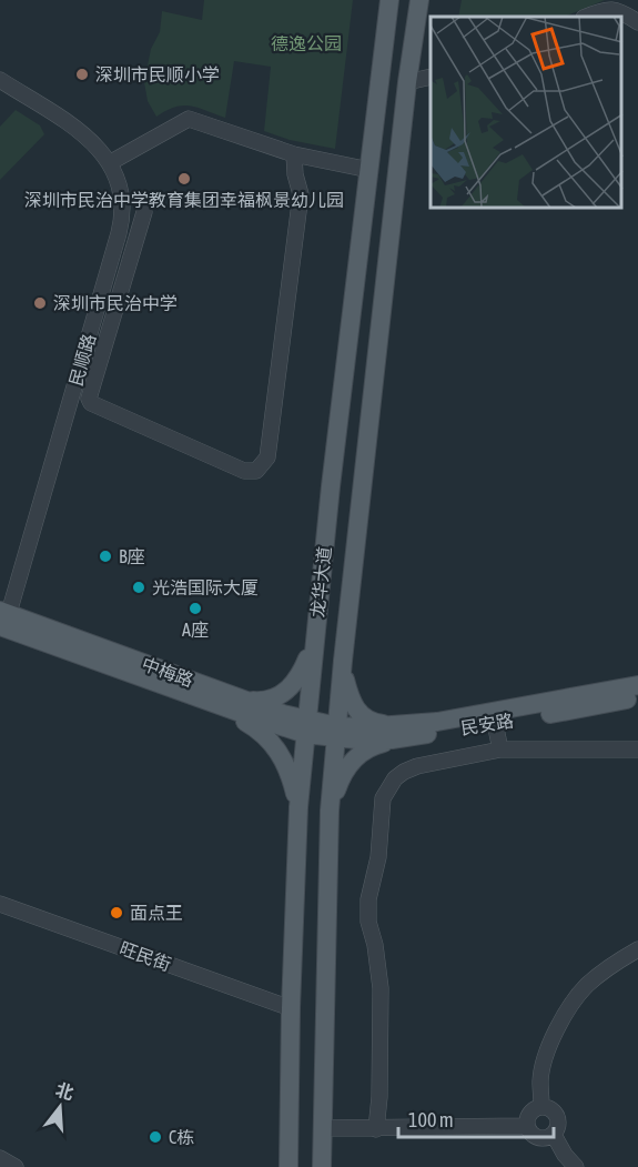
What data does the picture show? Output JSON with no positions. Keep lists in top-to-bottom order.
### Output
{
  "streets": {
    "main road": ["龙华大道", "中梅路", "民安路"],
    "street": ["民顺路", "旺民街"]
  },
  "crossings": [
    ["民顺路", "中梅路"],
    ["龙华大道", "中梅路"],
    ["龙华大道", "民安路"],
    ["龙华大道", "旺民街"],
    ["中梅路", "民安路"]
  ],
  "parks": ["德逸公园"],
  "places": [
    "深圳市民顺小学",
    "深圳市民治中学教育集团幸福枫景幼儿园",
    "深圳市民治中学",
    "B座",
    "光浩国际大厦",
    "A座",
    "面点王",
    "C栋"
  ],
  "scale_bar": "100 m",
  "north": "top"
}
